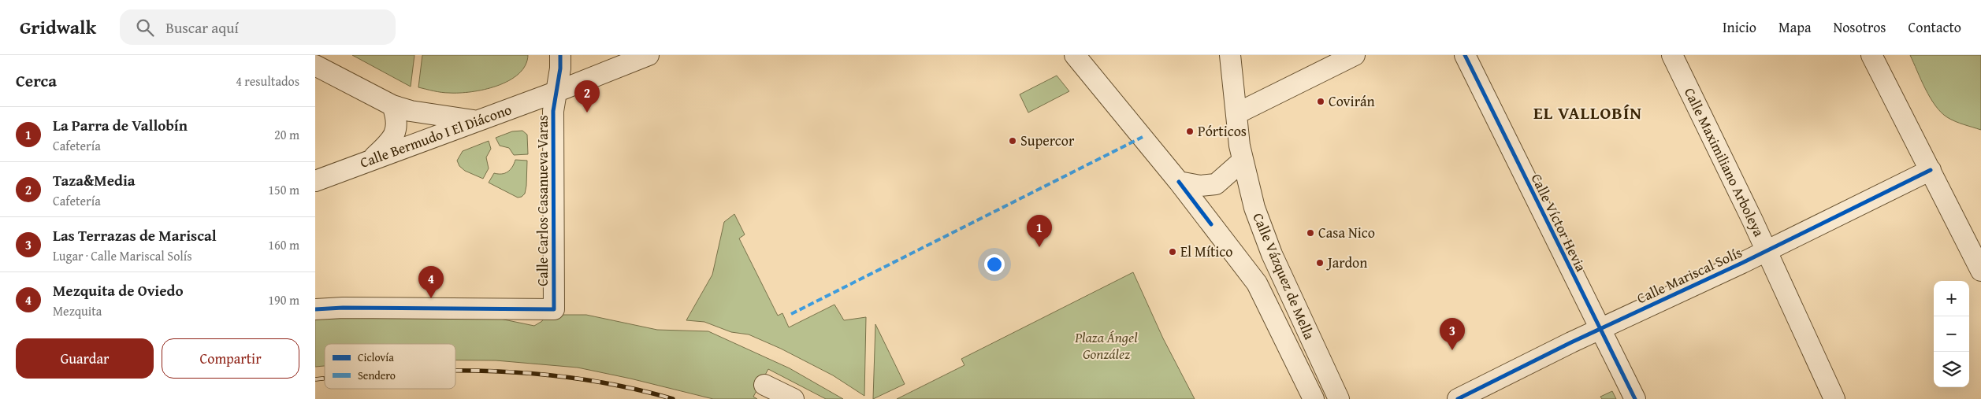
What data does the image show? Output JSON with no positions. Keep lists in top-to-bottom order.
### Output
{
  "streets": {
    "street": [
      "Calle Bermudo I El Diácono",
      "Calle Maximiliano Arboleya",
      "Calle Carlos Casanueva Varas",
      "Calle Víctor Hevia",
      "Calle Mariscal Solís",
      "Calle Vázquez de Mella"
    ]
  },
  "crossings": [
    ["Calle Bermudo I El Diácono", "Calle Carlos Casanueva Varas"],
    ["Calle Maximiliano Arboleya", "Calle Mariscal Solís"],
    ["Calle Víctor Hevia", "Calle Mariscal Solís"]
  ],
  "districts": ["EL VALLOBÍN"],
  "parks": ["Plaza Ángel González"],
  "places": [
    "Covirán",
    "Pórticos",
    "Supercor",
    "Casa Nico",
    "El Mítico",
    "Jardon"
  ],
  "legend": ["Ciclovía", "Sendero"],
  "page": {
    "header": "Gridwalk",
    "search": "Buscar aquí",
    "nav": [
      "Inicio",
      "Mapa",
      "Nosotros",
      "Contacto"
    ],
    "heading": ["Cerca", "4 resultados"],
    "pins": [
      "2",
      "1",
      "4",
      "3"
    ],
    "list": [
      {
        "mark": "1",
        "name": "La Parra de Vallobín",
        "note": "Cafetería",
        "value": "20 m"
      },
      {
        "mark": "2",
        "name": "Taza&Media",
        "note": "Cafetería",
        "value": "150 m"
      },
      {
        "mark": "3",
        "name": "Las Terrazas de Mariscal",
        "note": "Lugar · Calle Mariscal Solís",
        "value": "160 m"
      },
      {
        "mark": "4",
        "name": "Mezquita de Oviedo",
        "note": "Mezquita",
        "value": "190 m"
      }
    ],
    "map_buttons": ["+", "−"],
    "buttons": ["Guardar", "Compartir"]
  }
}
